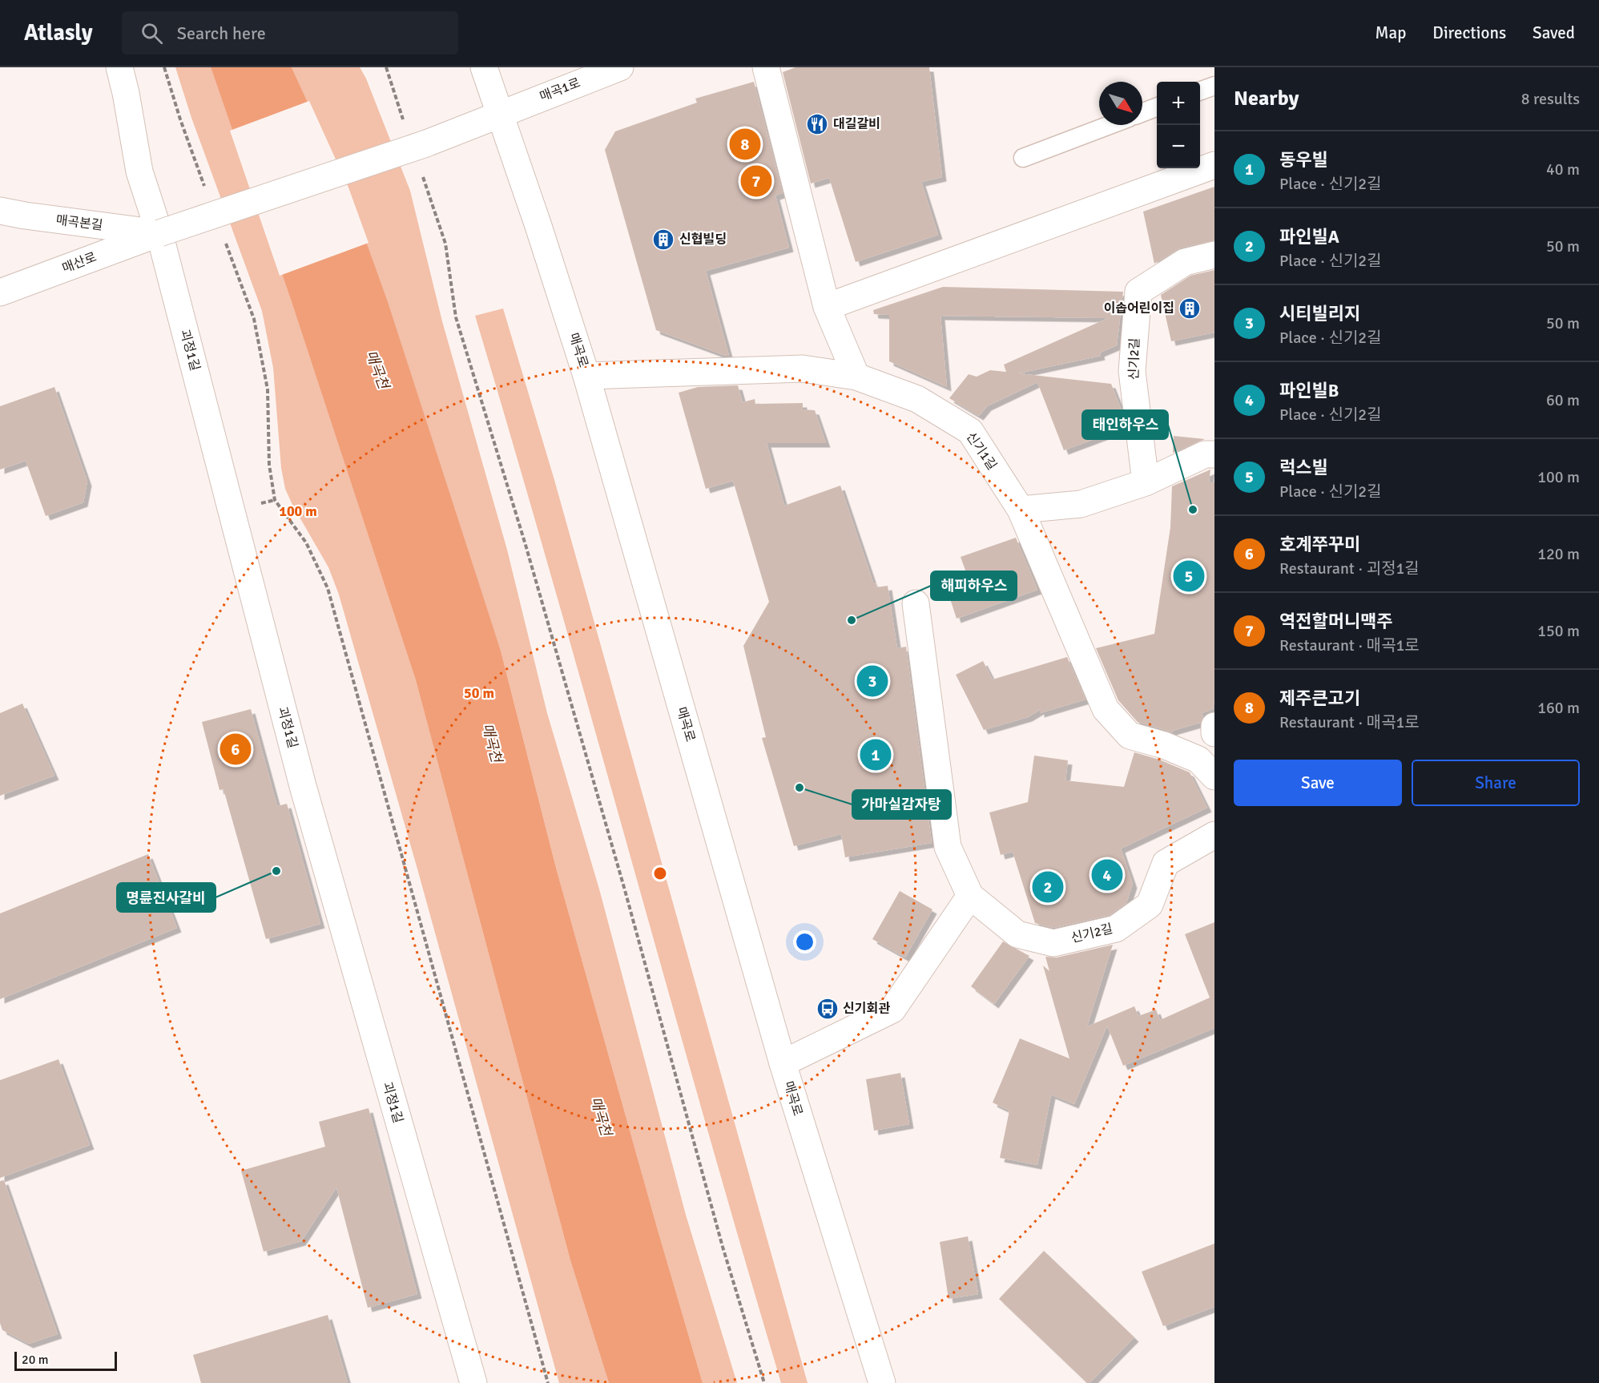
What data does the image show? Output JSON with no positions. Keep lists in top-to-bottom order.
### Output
{
  "streets": {
    "street": [
      "매곡1로",
      "매곡본길",
      "매산로",
      "괴정1길",
      "매곡로",
      "신기2길",
      "신기1길"
    ]
  },
  "crossings": [
    ["매곡1로", "매산로"],
    ["매곡1로", "매곡로"],
    ["매곡본길", "매산로"],
    ["매곡본길", "괴정1길"],
    ["매산로", "괴정1길"],
    ["매곡로", "신기1길"]
  ],
  "water": ["매곡천"],
  "places": {
    "restaurant": ["대길갈비"],
    "building": ["신협빌딩", "이솝어린이집"],
    "other": [
      "태인하우스",
      "해피하우스",
      "가마실감자탕",
      "명륜진사갈비"
    ],
    "bus stop": ["신기회관"]
  },
  "scale_bar": "20 m",
  "north": "bottom right",
  "page": {
    "header": "Atlasly",
    "search": "Search here",
    "nav": ["Map", "Directions", "Saved"],
    "heading": ["Nearby", "8 results"],
    "map_buttons": ["+", "−"],
    "pins": [
      "8",
      "7",
      "5",
      "3",
      "6",
      "1",
      "4",
      "2"
    ],
    "list": [
      {
        "mark": "1",
        "name": "동우빌",
        "note": "Place · 신기2길",
        "value": "40 m"
      },
      {
        "mark": "2",
        "name": "파인빌A",
        "note": "Place · 신기2길",
        "value": "50 m"
      },
      {
        "mark": "3",
        "name": "시티빌리지",
        "note": "Place · 신기2길",
        "value": "50 m"
      },
      {
        "mark": "4",
        "name": "파인빌B",
        "note": "Place · 신기2길",
        "value": "60 m"
      },
      {
        "mark": "5",
        "name": "럭스빌",
        "note": "Place · 신기2길",
        "value": "100 m"
      },
      {
        "mark": "6",
        "name": "호계쭈꾸미",
        "note": "Restaurant · 괴정1길",
        "value": "120 m"
      },
      {
        "mark": "7",
        "name": "역전할머니맥주",
        "note": "Restaurant · 매곡1로",
        "value": "150 m"
      },
      {
        "mark": "8",
        "name": "제주큰고기",
        "note": "Restaurant · 매곡1로",
        "value": "160 m"
      }
    ],
    "buttons": ["Save", "Share"],
    "scale": "20 m"
  },
  "rings": ["100 m", "50 m"]
}
